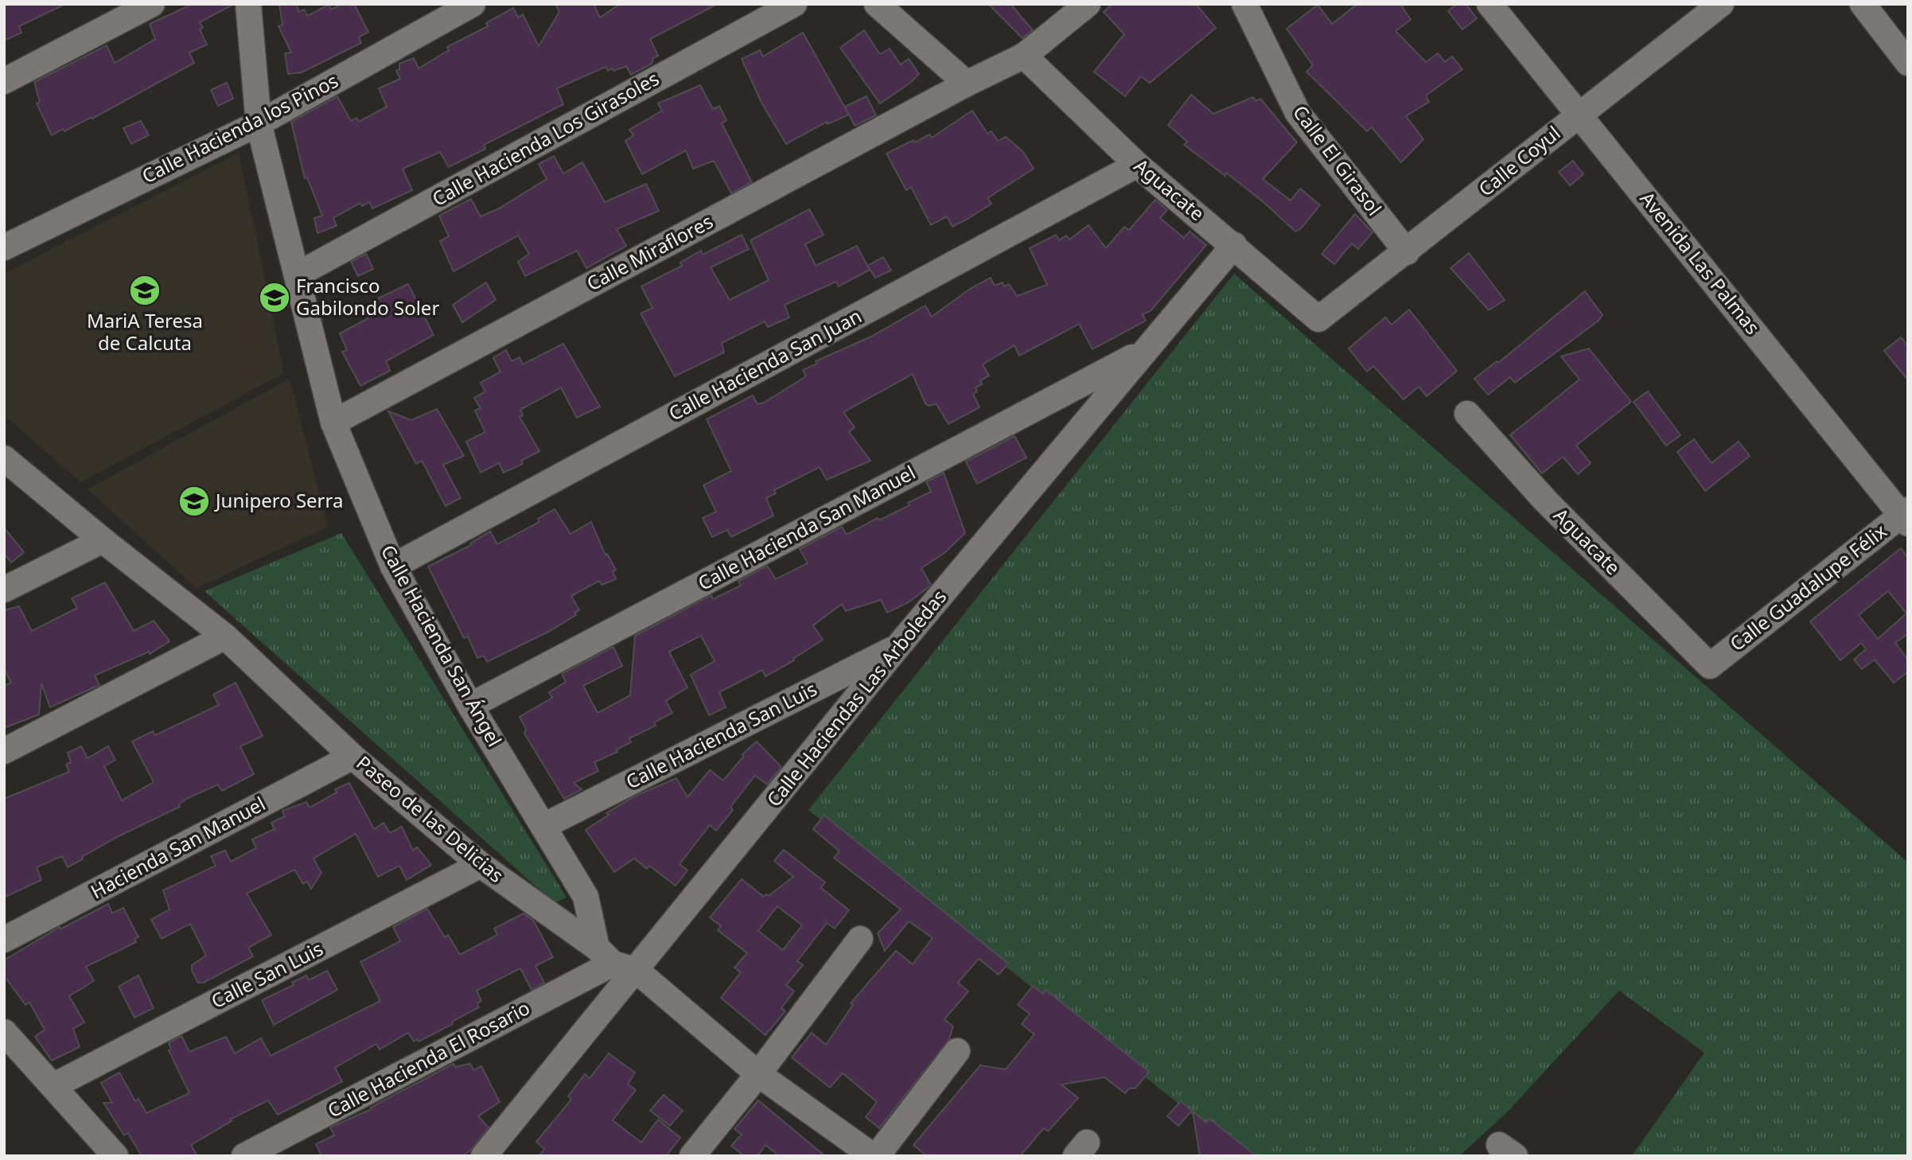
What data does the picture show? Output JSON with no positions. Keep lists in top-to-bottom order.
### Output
{
  "streets": {
    "street": [
      "Calle Hacienda los Pinos",
      "Calle Hacienda Los Girasoles",
      "Calle El Girasol",
      "Calle Coyul",
      "Aguacate",
      "Calle Miraflores",
      "Avenida Las Palmas",
      "Calle Hacienda San Juan",
      "Calle Hacienda San Manuel",
      "Calle Guadalupe Félix",
      "Calle Hacienda San Ángel",
      "Calle Haciendas Las Arboledas",
      "Calle Hacienda San Luis",
      "Paseo de las Delicias",
      "Hacienda San Manuel",
      "Calle San Luis",
      "Calle Hacienda El Rosario"
    ]
  },
  "crossings": [
    ["Calle Hacienda los Pinos", "Calle Hacienda San Ángel"],
    ["Calle Hacienda Los Girasoles", "Calle Hacienda San Ángel"],
    ["Calle El Girasol", "Calle Coyul"],
    ["Calle Coyul", "Aguacate"],
    ["Calle Coyul", "Avenida Las Palmas"],
    ["Aguacate", "Calle Miraflores"],
    ["Aguacate", "Calle Hacienda San Juan"],
    ["Aguacate", "Calle Guadalupe Félix"],
    ["Aguacate", "Calle Haciendas Las Arboledas"],
    ["Calle Miraflores", "Calle Hacienda San Ángel"],
    ["Avenida Las Palmas", "Calle Guadalupe Félix"],
    ["Calle Hacienda San Juan", "Calle Hacienda San Ángel"],
    ["Calle Hacienda San Manuel", "Calle Hacienda San Ángel"],
    ["Calle Hacienda San Manuel", "Calle Haciendas Las Arboledas"],
    ["Calle Hacienda San Ángel", "Calle Haciendas Las Arboledas"],
    ["Calle Hacienda San Ángel", "Calle Hacienda San Luis"],
    ["Calle Hacienda San Ángel", "Paseo de las Delicias"],
    ["Calle Hacienda San Ángel", "Calle Hacienda El Rosario"],
    ["Calle Haciendas Las Arboledas", "Calle Hacienda San Luis"],
    ["Calle Haciendas Las Arboledas", "Paseo de las Delicias"],
    ["Calle Haciendas Las Arboledas", "Calle Hacienda El Rosario"],
    ["Paseo de las Delicias", "Hacienda San Manuel"],
    ["Paseo de las Delicias", "Calle San Luis"],
    ["Paseo de las Delicias", "Calle Hacienda El Rosario"]
  ],
  "places": {
    "school or university": ["MariA Teresa de Calcuta", "Francisco Gabilondo Soler", "Junipero Serra"]
  }
}
